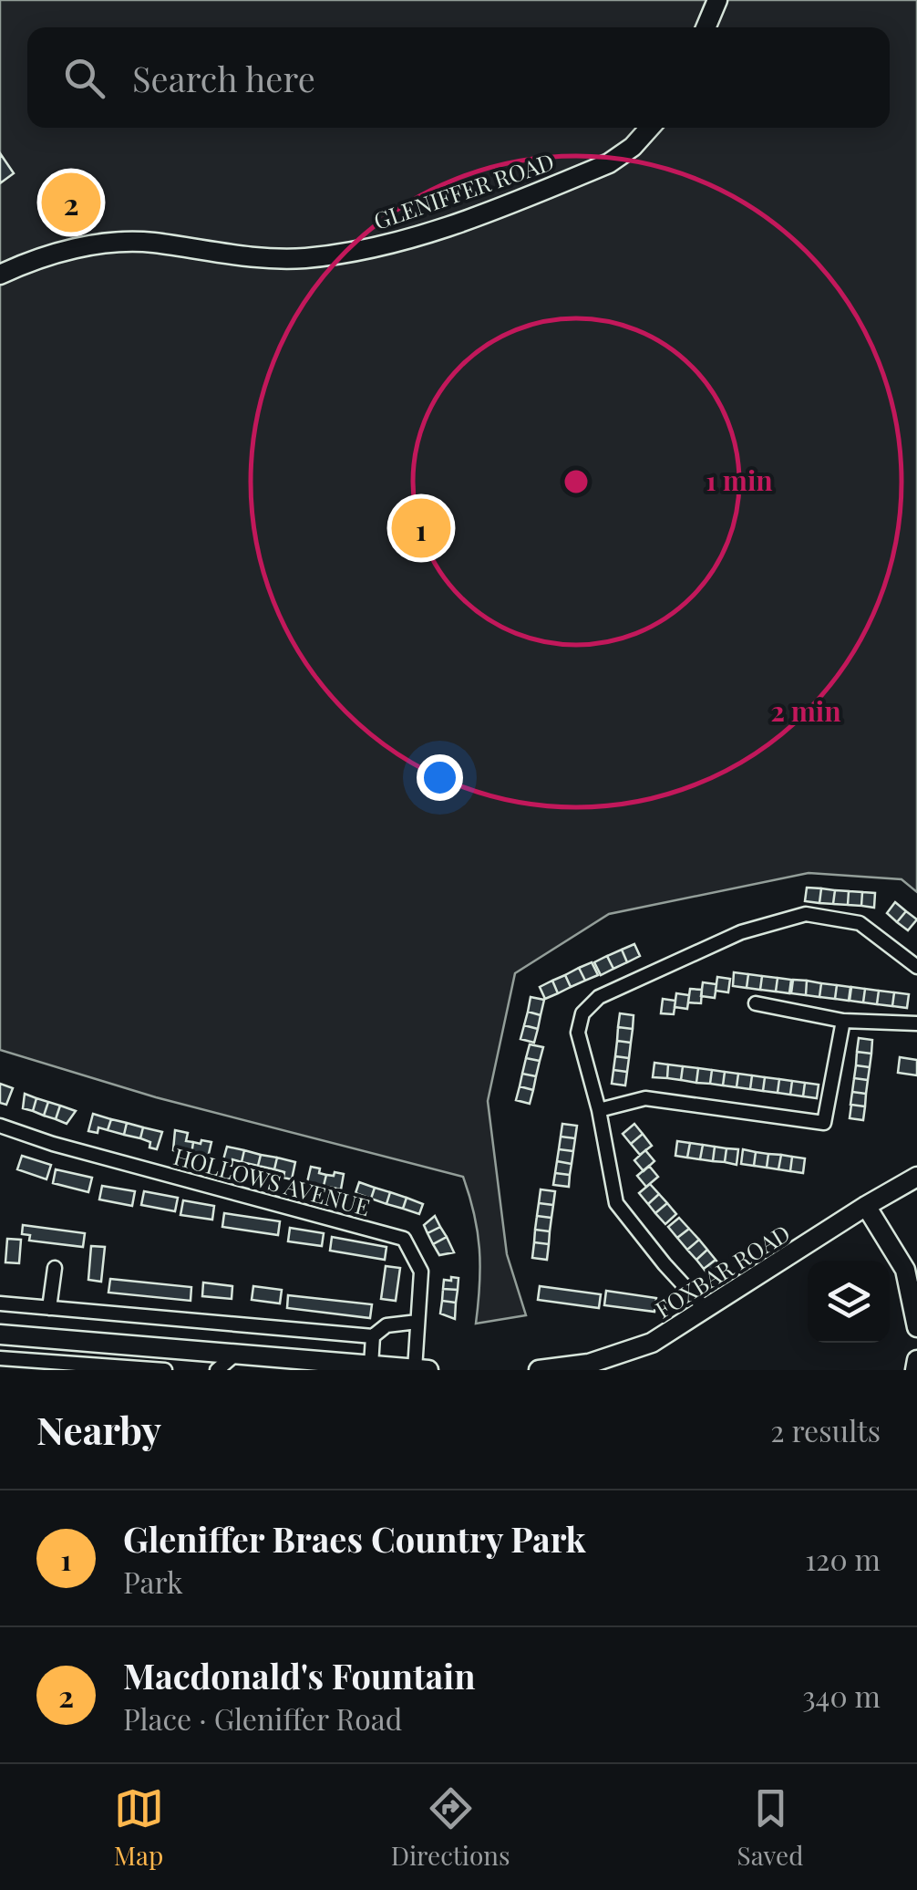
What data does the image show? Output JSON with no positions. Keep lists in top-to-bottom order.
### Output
{
  "streets": {
    "street": ["GLENIFFER ROAD", "HOLLOWS AVENUE", "FOXBAR ROAD"]
  },
  "page": {
    "search": "Search here",
    "pins": ["2", "1"],
    "heading": ["Nearby", "2 results"],
    "list": [
      {
        "mark": "1",
        "name": "Gleniffer Braes Country Park",
        "note": "Park",
        "value": "120 m"
      },
      {
        "mark": "2",
        "name": "Macdonald's Fountain",
        "note": "Place · Gleniffer Road",
        "value": "340 m"
      }
    ],
    "nav": ["Map", "Directions", "Saved"]
  },
  "rings": ["1 min", "2 min"]
}
